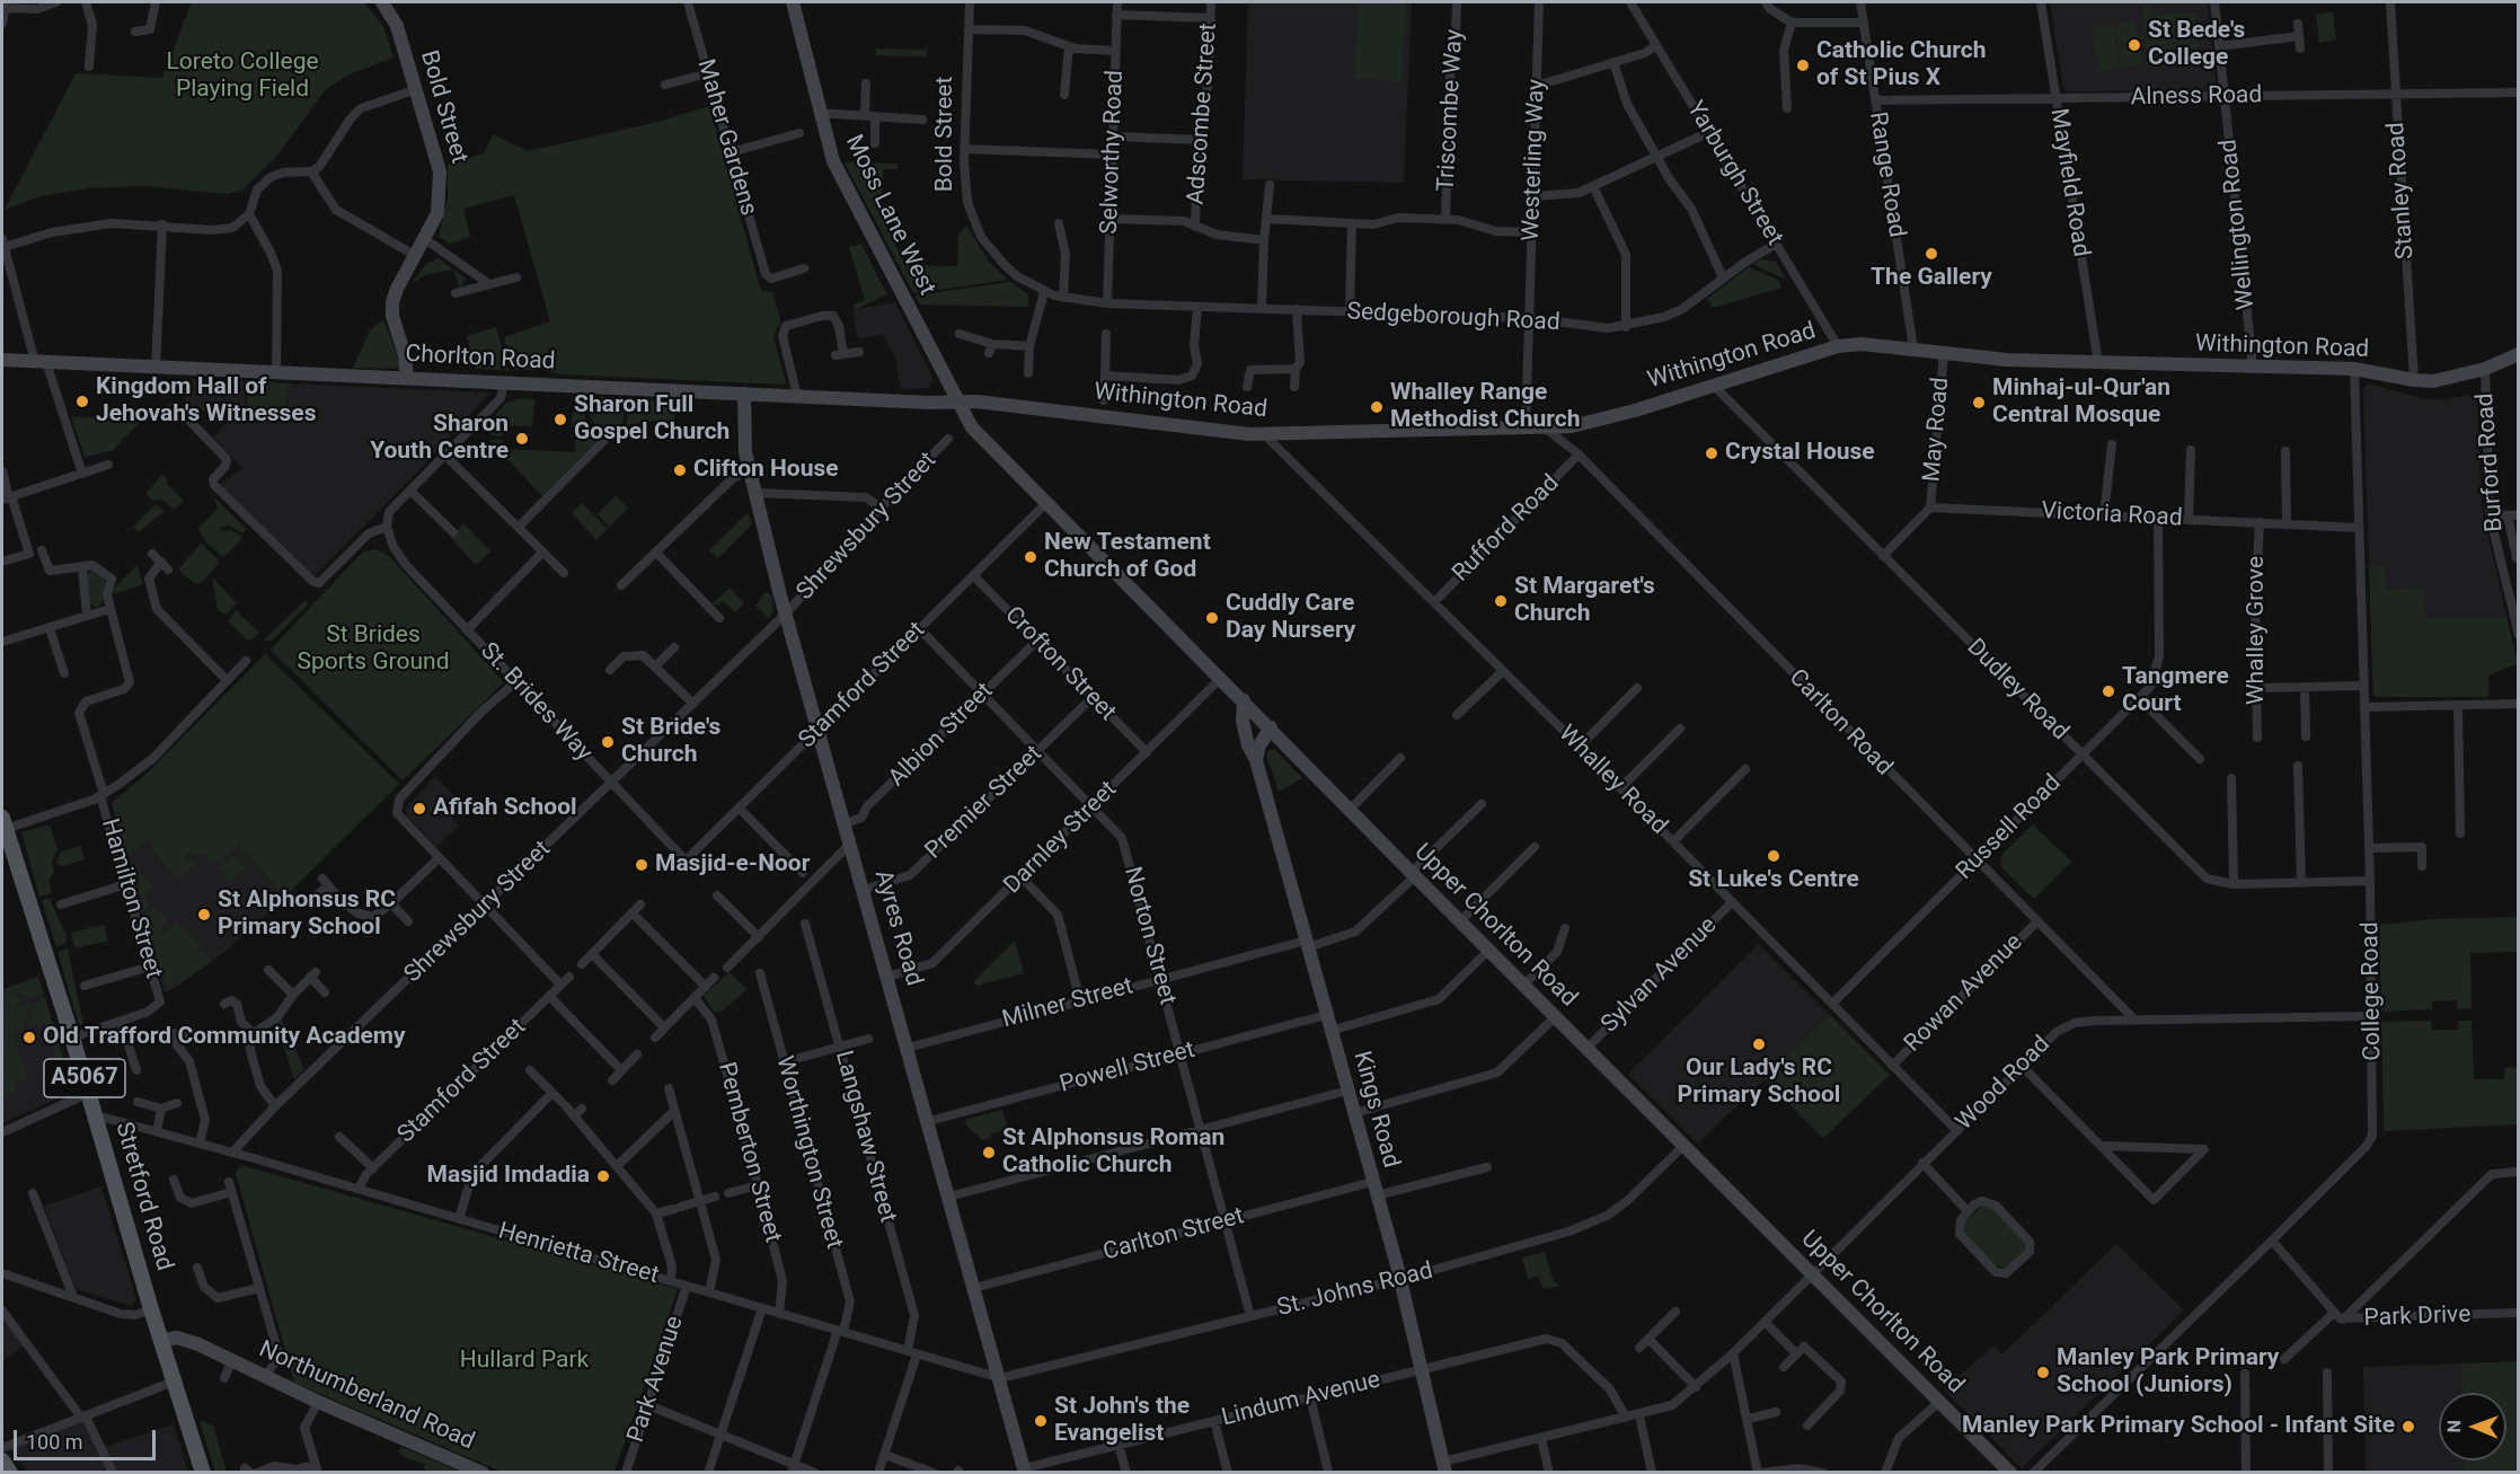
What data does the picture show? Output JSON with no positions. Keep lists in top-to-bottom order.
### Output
{
  "streets": {
    "main road": ["A5067", "Stretford Road"],
    "street": [
      "Alness Road",
      "Bold Street",
      "Triscombe Way",
      "Adscombe Street",
      "Maher Gardens",
      "Selworthy Road",
      "Westerling Way",
      "Yarburgh Street",
      "Range Road",
      "Mayfield Road",
      "Stanley Road",
      "Moss Lane West",
      "Wellington Road",
      "Sedgeborough Road",
      "Withington Road",
      "Chorlton Road",
      "May Road",
      "Burford Road",
      "Victoria Road",
      "Shrewsbury Street",
      "Rufford Road",
      "Whalley Grove",
      "Crofton Street",
      "Stamford Street",
      "Dudley Road",
      "St. Brides Way",
      "Carlton Road",
      "Albion Street",
      "Whalley Road",
      "Premier Street",
      "Russell Road",
      "Darnley Street",
      "Hamilton Street",
      "Upper Chorlton Road",
      "Ayres Road",
      "Norton Street",
      "Sylvan Avenue",
      "College Road",
      "Rowan Avenue",
      "Milner Street",
      "Powell Street",
      "Wood Road",
      "Kings Road",
      "Langshaw Street",
      "Pemberton Street",
      "Worthington Street",
      "Carlton Street",
      "Henrietta Street",
      "St. Johns Road",
      "Park Drive",
      "Park Avenue",
      "Northumberland Road",
      "Lindum Avenue"
    ]
  },
  "crossings": [
    ["Alness Road", "Range Road"],
    ["Alness Road", "Mayfield Road"],
    ["Alness Road", "Stanley Road"],
    ["Alness Road", "Wellington Road"],
    ["Bold Street", "Selworthy Road"],
    ["Bold Street", "Sedgeborough Road"],
    ["Bold Street", "Chorlton Road"],
    ["Selworthy Road", "Sedgeborough Road"],
    ["Westerling Way", "Sedgeborough Road"],
    ["Westerling Way", "Withington Road"],
    ["Yarburgh Street", "Sedgeborough Road"],
    ["Yarburgh Street", "Withington Road"],
    ["Range Road", "Withington Road"],
    ["Mayfield Road", "Withington Road"],
    ["Stanley Road", "Withington Road"],
    ["Moss Lane West", "Withington Road"],
    ["Moss Lane West", "Chorlton Road"],
    ["Moss Lane West", "Upper Chorlton Road"],
    ["Wellington Road", "Withington Road"],
    ["Withington Road", "Chorlton Road"],
    ["Withington Road", "May Road"],
    ["Withington Road", "Burford Road"],
    ["Withington Road", "Dudley Road"],
    ["Withington Road", "Carlton Road"],
    ["Withington Road", "Whalley Road"],
    ["Withington Road", "Upper Chorlton Road"],
    ["Withington Road", "College Road"],
    ["Chorlton Road", "Upper Chorlton Road"],
    ["Chorlton Road", "Ayres Road"],
    ["May Road", "Victoria Road"],
    ["Victoria Road", "Whalley Grove"],
    ["Victoria Road", "Russell Road"],
    ["Victoria Road", "College Road"],
    ["Shrewsbury Street", "St. Brides Way"],
    ["Shrewsbury Street", "Ayres Road"],
    ["Shrewsbury Street", "Henrietta Street"],
    ["Rufford Road", "Carlton Road"],
    ["Rufford Road", "Whalley Road"],
    ["Crofton Street", "Stamford Street"],
    ["Crofton Street", "Albion Street"],
    ["Crofton Street", "Premier Street"],
    ["Crofton Street", "Darnley Street"],
    ["Stamford Street", "St. Brides Way"],
    ["Stamford Street", "Upper Chorlton Road"],
    ["Stamford Street", "Ayres Road"],
    ["Stamford Street", "Norton Street"],
    ["Stamford Street", "Henrietta Street"],
    ["Dudley Road", "Russell Road"],
    ["Dudley Road", "College Road"],
    ["Carlton Road", "Russell Road"],
    ["Carlton Road", "Rowan Avenue"],
    ["Carlton Road", "Wood Road"],
    ["Albion Street", "Ayres Road"],
    ["Albion Street", "Norton Street"],
    ["Whalley Road", "Russell Road"],
    ["Whalley Road", "Sylvan Avenue"],
    ["Whalley Road", "Rowan Avenue"],
    ["Whalley Road", "Wood Road"],
    ["Premier Street", "Ayres Road"],
    ["Premier Street", "Norton Street"],
    ["Darnley Street", "Upper Chorlton Road"],
    ["Darnley Street", "Ayres Road"],
    ["Darnley Street", "Norton Street"],
    ["Upper Chorlton Road", "Sylvan Avenue"],
    ["Upper Chorlton Road", "Milner Street"],
    ["Upper Chorlton Road", "Wood Road"],
    ["Upper Chorlton Road", "Kings Road"],
    ["Upper Chorlton Road", "St. Johns Road"],
    ["Ayres Road", "Milner Street"],
    ["Ayres Road", "Powell Street"],
    ["Ayres Road", "Carlton Street"],
    ["Ayres Road", "Henrietta Street"],
    ["Ayres Road", "St. Johns Road"],
    ["Ayres Road", "Lindum Avenue"],
    ["Norton Street", "Milner Street"],
    ["Norton Street", "Powell Street"],
    ["Norton Street", "Carlton Street"],
    ["Norton Street", "St. Johns Road"],
    ["College Road", "Wood Road"],
    ["College Road", "Park Drive"],
    ["Milner Street", "Kings Road"],
    ["Powell Street", "Kings Road"],
    ["Wood Road", "Kings Road"],
    ["Wood Road", "Lindum Avenue"],
    ["Kings Road", "Carlton Street"],
    ["Kings Road", "St. Johns Road"],
    ["Kings Road", "Lindum Avenue"],
    ["Langshaw Street", "Henrietta Street"],
    ["Pemberton Street", "Henrietta Street"],
    ["Worthington Street", "Henrietta Street"],
    ["Stretford Road", "Henrietta Street"],
    ["Stretford Road", "Northumberland Road"],
    ["Henrietta Street", "St. Johns Road"],
    ["Henrietta Street", "Park Avenue"]
  ],
  "parks": ["Loreto College Playing Field", "St Brides Sports Ground", "Hullard Park"],
  "places": [
    "St Bede's College",
    "Catholic Church of St Pius X",
    "The Gallery",
    "Kingdom Hall of Jehovah's Witnesses",
    "Minhaj-ul-Qur'an Central Mosque",
    "Whalley Range Methodist Church",
    "Sharon Full Gospel Church",
    "Sharon Youth Centre",
    "Crystal House",
    "Clifton House",
    "New Testament Church of God",
    "St Margaret's Church",
    "Cuddly Care Day Nursery",
    "Tangmere Court",
    "St Bride's Church",
    "Afifah School",
    "St Luke's Centre",
    "Masjid-e-Noor",
    "St Alphonsus RC Primary School",
    "Old Trafford Community Academy",
    "Our Lady's RC Primary School",
    "St Alphonsus Roman Catholic Church",
    "Masjid Imdadia",
    "Manley Park Primary School (Juniors)",
    "St John's the Evangelist",
    "Manley Park Primary School - Infant Site"
  ],
  "scale_bar": "100 m",
  "north": "left"
}
